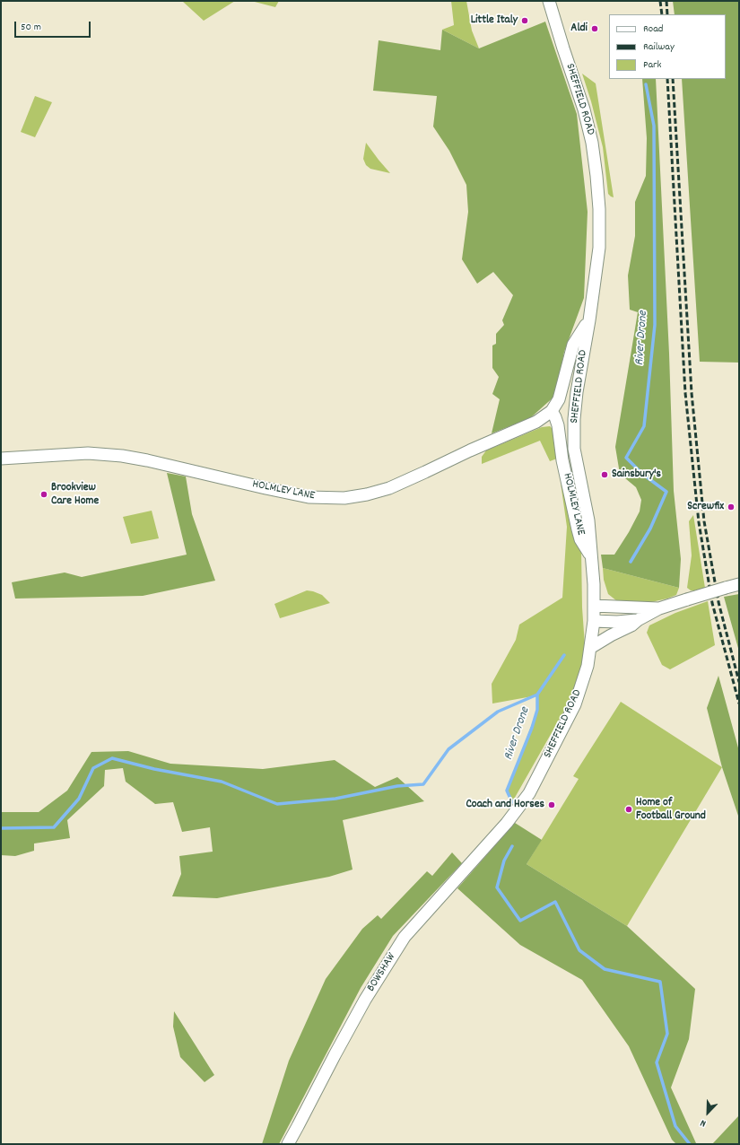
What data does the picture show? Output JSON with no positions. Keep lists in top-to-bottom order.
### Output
{
  "streets": {
    "main road": ["SHEFFIELD ROAD", "HOLMLEY LANE", "BOWSHAW"]
  },
  "crossings": [
    ["SHEFFIELD ROAD", "HOLMLEY LANE"],
    ["SHEFFIELD ROAD", "BOWSHAW"]
  ],
  "water": ["River Drone"],
  "places": [
    "Little Italy",
    "Aldi",
    "Sainsbury's",
    "Brookview Care Home",
    "Screwfix",
    "Coach and Horses",
    "Home of Football Ground"
  ],
  "legend": ["Road", "Railway", "Park"],
  "scale_bar": "50 m",
  "north": "bottom left"
}
